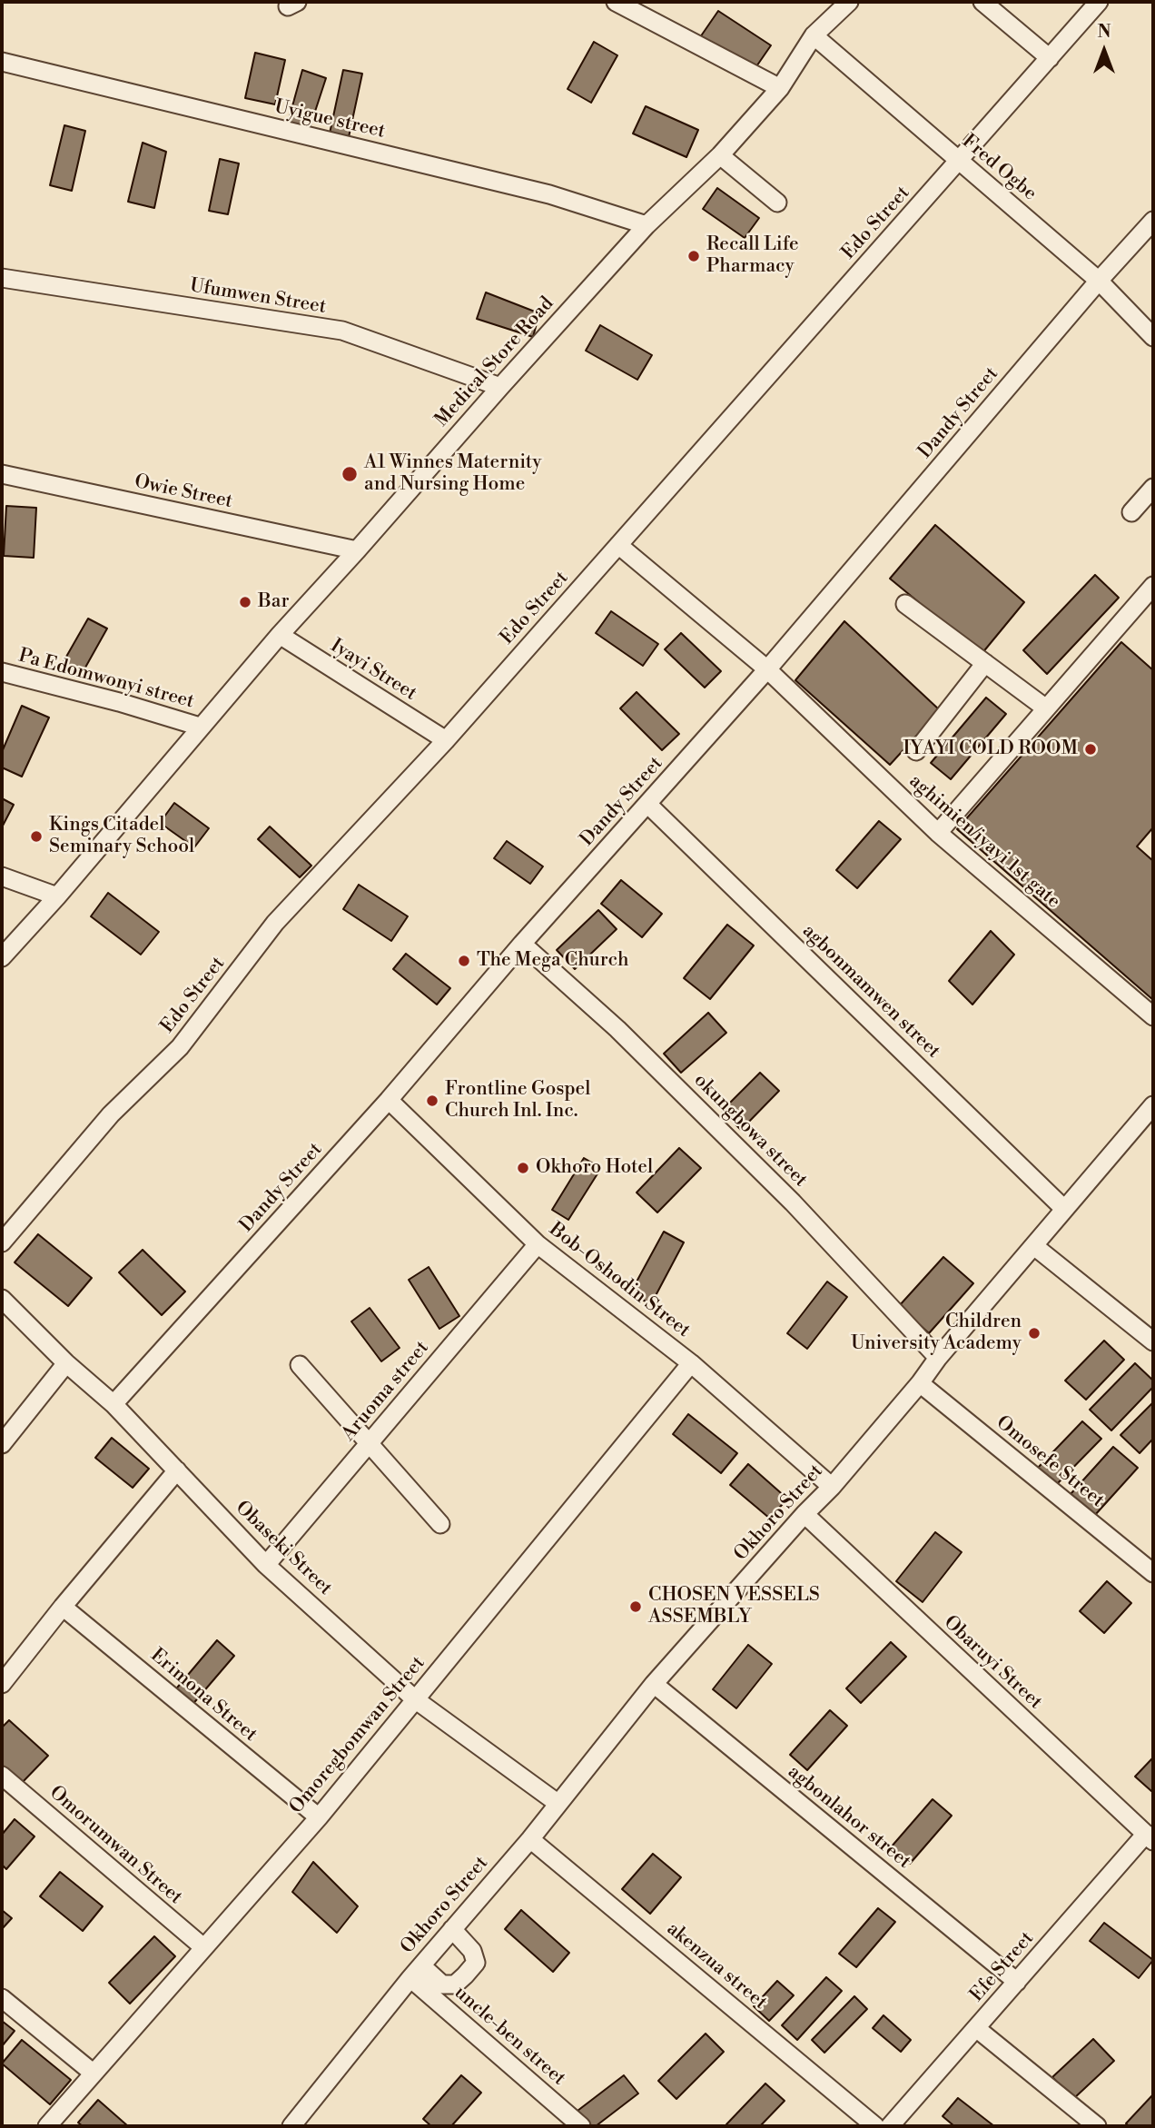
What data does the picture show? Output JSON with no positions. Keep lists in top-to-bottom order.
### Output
{
  "streets": {
    "street": [
      "Uyigue street",
      "Fred Ogbe",
      "Edo Street",
      "Ufumwen Street",
      "Medical Store Road",
      "Dandy Street",
      "Owie Street",
      "Iyayi Street",
      "Pa Edomwonyi street",
      "aghimien/iyayi 1st gate",
      "agbonmamwen street",
      "okungbowa street",
      "Bob-Oshodin Street",
      "Aruoma street",
      "Omosefe Street",
      "Okhoro Street",
      "Obaseki Street",
      "Obaruyi Street",
      "Erimona Street",
      "Omoregbomwan Street",
      "agbonlahor street",
      "Omorumwan Street",
      "akenzua street",
      "Efe Street",
      "uncle-ben street"
    ]
  },
  "crossings": [
    ["Uyigue street", "Medical Store Road"],
    ["Fred Ogbe", "Edo Street"],
    ["Fred Ogbe", "Medical Store Road"],
    ["Fred Ogbe", "Dandy Street"],
    ["Edo Street", "Iyayi Street"],
    ["Edo Street", "aghimien/iyayi 1st gate"],
    ["Ufumwen Street", "Medical Store Road"],
    ["Medical Store Road", "Owie Street"],
    ["Medical Store Road", "Iyayi Street"],
    ["Medical Store Road", "Pa Edomwonyi street"],
    ["Dandy Street", "aghimien/iyayi 1st gate"],
    ["Dandy Street", "agbonmamwen street"],
    ["Dandy Street", "okungbowa street"],
    ["Dandy Street", "Bob-Oshodin Street"],
    ["Dandy Street", "Obaseki Street"],
    ["agbonmamwen street", "Okhoro Street"],
    ["okungbowa street", "Okhoro Street"],
    ["Bob-Oshodin Street", "Aruoma street"],
    ["Bob-Oshodin Street", "Okhoro Street"],
    ["Bob-Oshodin Street", "Omoregbomwan Street"],
    ["Aruoma street", "Obaseki Street"],
    ["Omosefe Street", "Okhoro Street"],
    ["Okhoro Street", "Obaseki Street"],
    ["Okhoro Street", "Obaruyi Street"],
    ["Okhoro Street", "agbonlahor street"],
    ["Okhoro Street", "akenzua street"],
    ["Okhoro Street", "uncle-ben street"],
    ["Obaseki Street", "Omoregbomwan Street"],
    ["Obaruyi Street", "Efe Street"],
    ["Erimona Street", "Omoregbomwan Street"],
    ["Omoregbomwan Street", "Omorumwan Street"],
    ["agbonlahor street", "Efe Street"]
  ],
  "places": [
    "Recall Life Pharmacy",
    "A1 Winnes Maternity and Nursing Home",
    "Bar",
    "IYAYI COLD ROOM",
    "Kings Citadel Seminary School",
    "The Mega Church",
    "Frontline Gospel Church Inl. Inc.",
    "Okhoro Hotel",
    "Children University Academy",
    "CHOSEN VESSELS ASSEMBLY"
  ],
  "north": "top"
}
